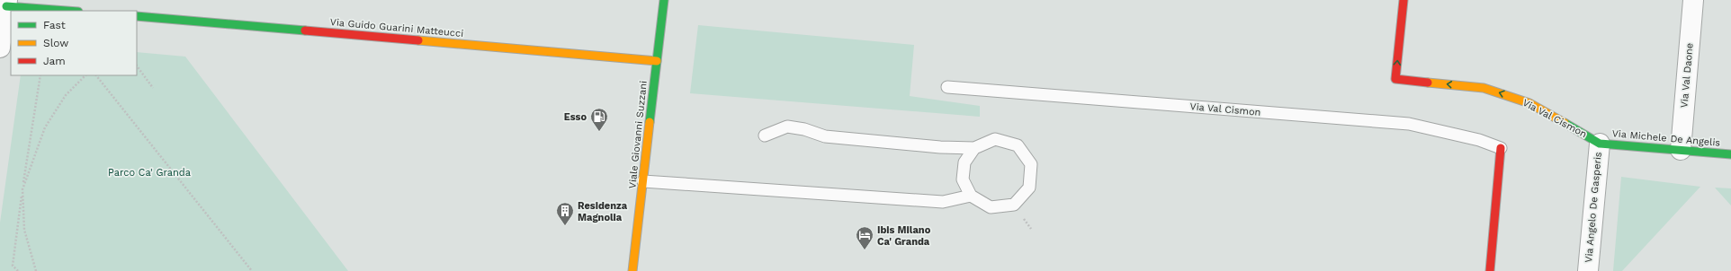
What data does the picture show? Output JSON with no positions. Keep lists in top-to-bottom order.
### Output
{
  "streets": {
    "street": [
      "Via Guido Guarini Matteucci",
      "Via Val Daone",
      "Via Val Cismon",
      "Viale Giovanni Suzzani",
      "Via Michele De Angelis",
      "Via Angelo De Gasperis"
    ]
  },
  "crossings": [
    ["Via Guido Guarini Matteucci", "Viale Giovanni Suzzani"],
    ["Via Val Daone", "Via Michele De Angelis"],
    ["Via Val Cismon", "Via Michele De Angelis"],
    ["Via Val Cismon", "Via Angelo De Gasperis"],
    ["Via Michele De Angelis", "Via Angelo De Gasperis"]
  ],
  "parks": ["Parco Ca' Granda"],
  "places": {
    "fuel station": ["Esso"],
    "building": ["Residenza Magnolia"],
    "hotel": ["Ibis Milano Ca' Granda"]
  },
  "legend": ["Fast", "Slow", "Jam"]
}
